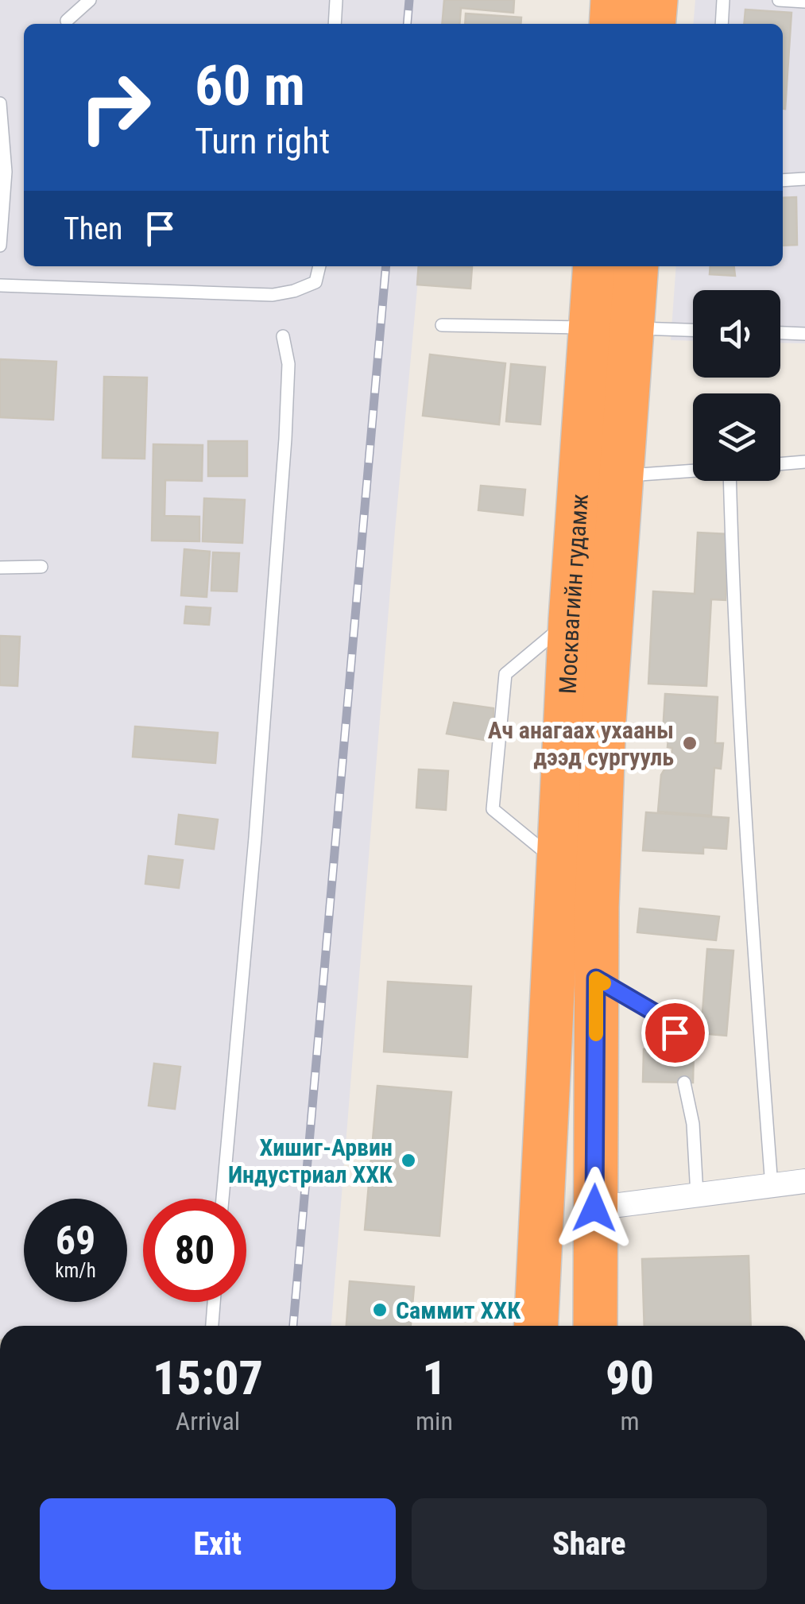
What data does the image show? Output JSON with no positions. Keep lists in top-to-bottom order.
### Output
{
  "streets": {
    "highway": ["Москвагийн гудамж"]
  },
  "places": ["Ач анагаах ухааны дээд сургууль", "Хишиг-Арвин Индустриал ХХК", "Саммит ХХК"],
  "page": {
    "turn": ["60 m", "Turn right"],
    "then": "Then",
    "speed": "69 km/h",
    "limit": "80",
    "eta": [
      "15:07",
      "Arrival",
      "1",
      "min",
      "90",
      "m"
    ],
    "buttons": ["Exit", "Share"]
  }
}
